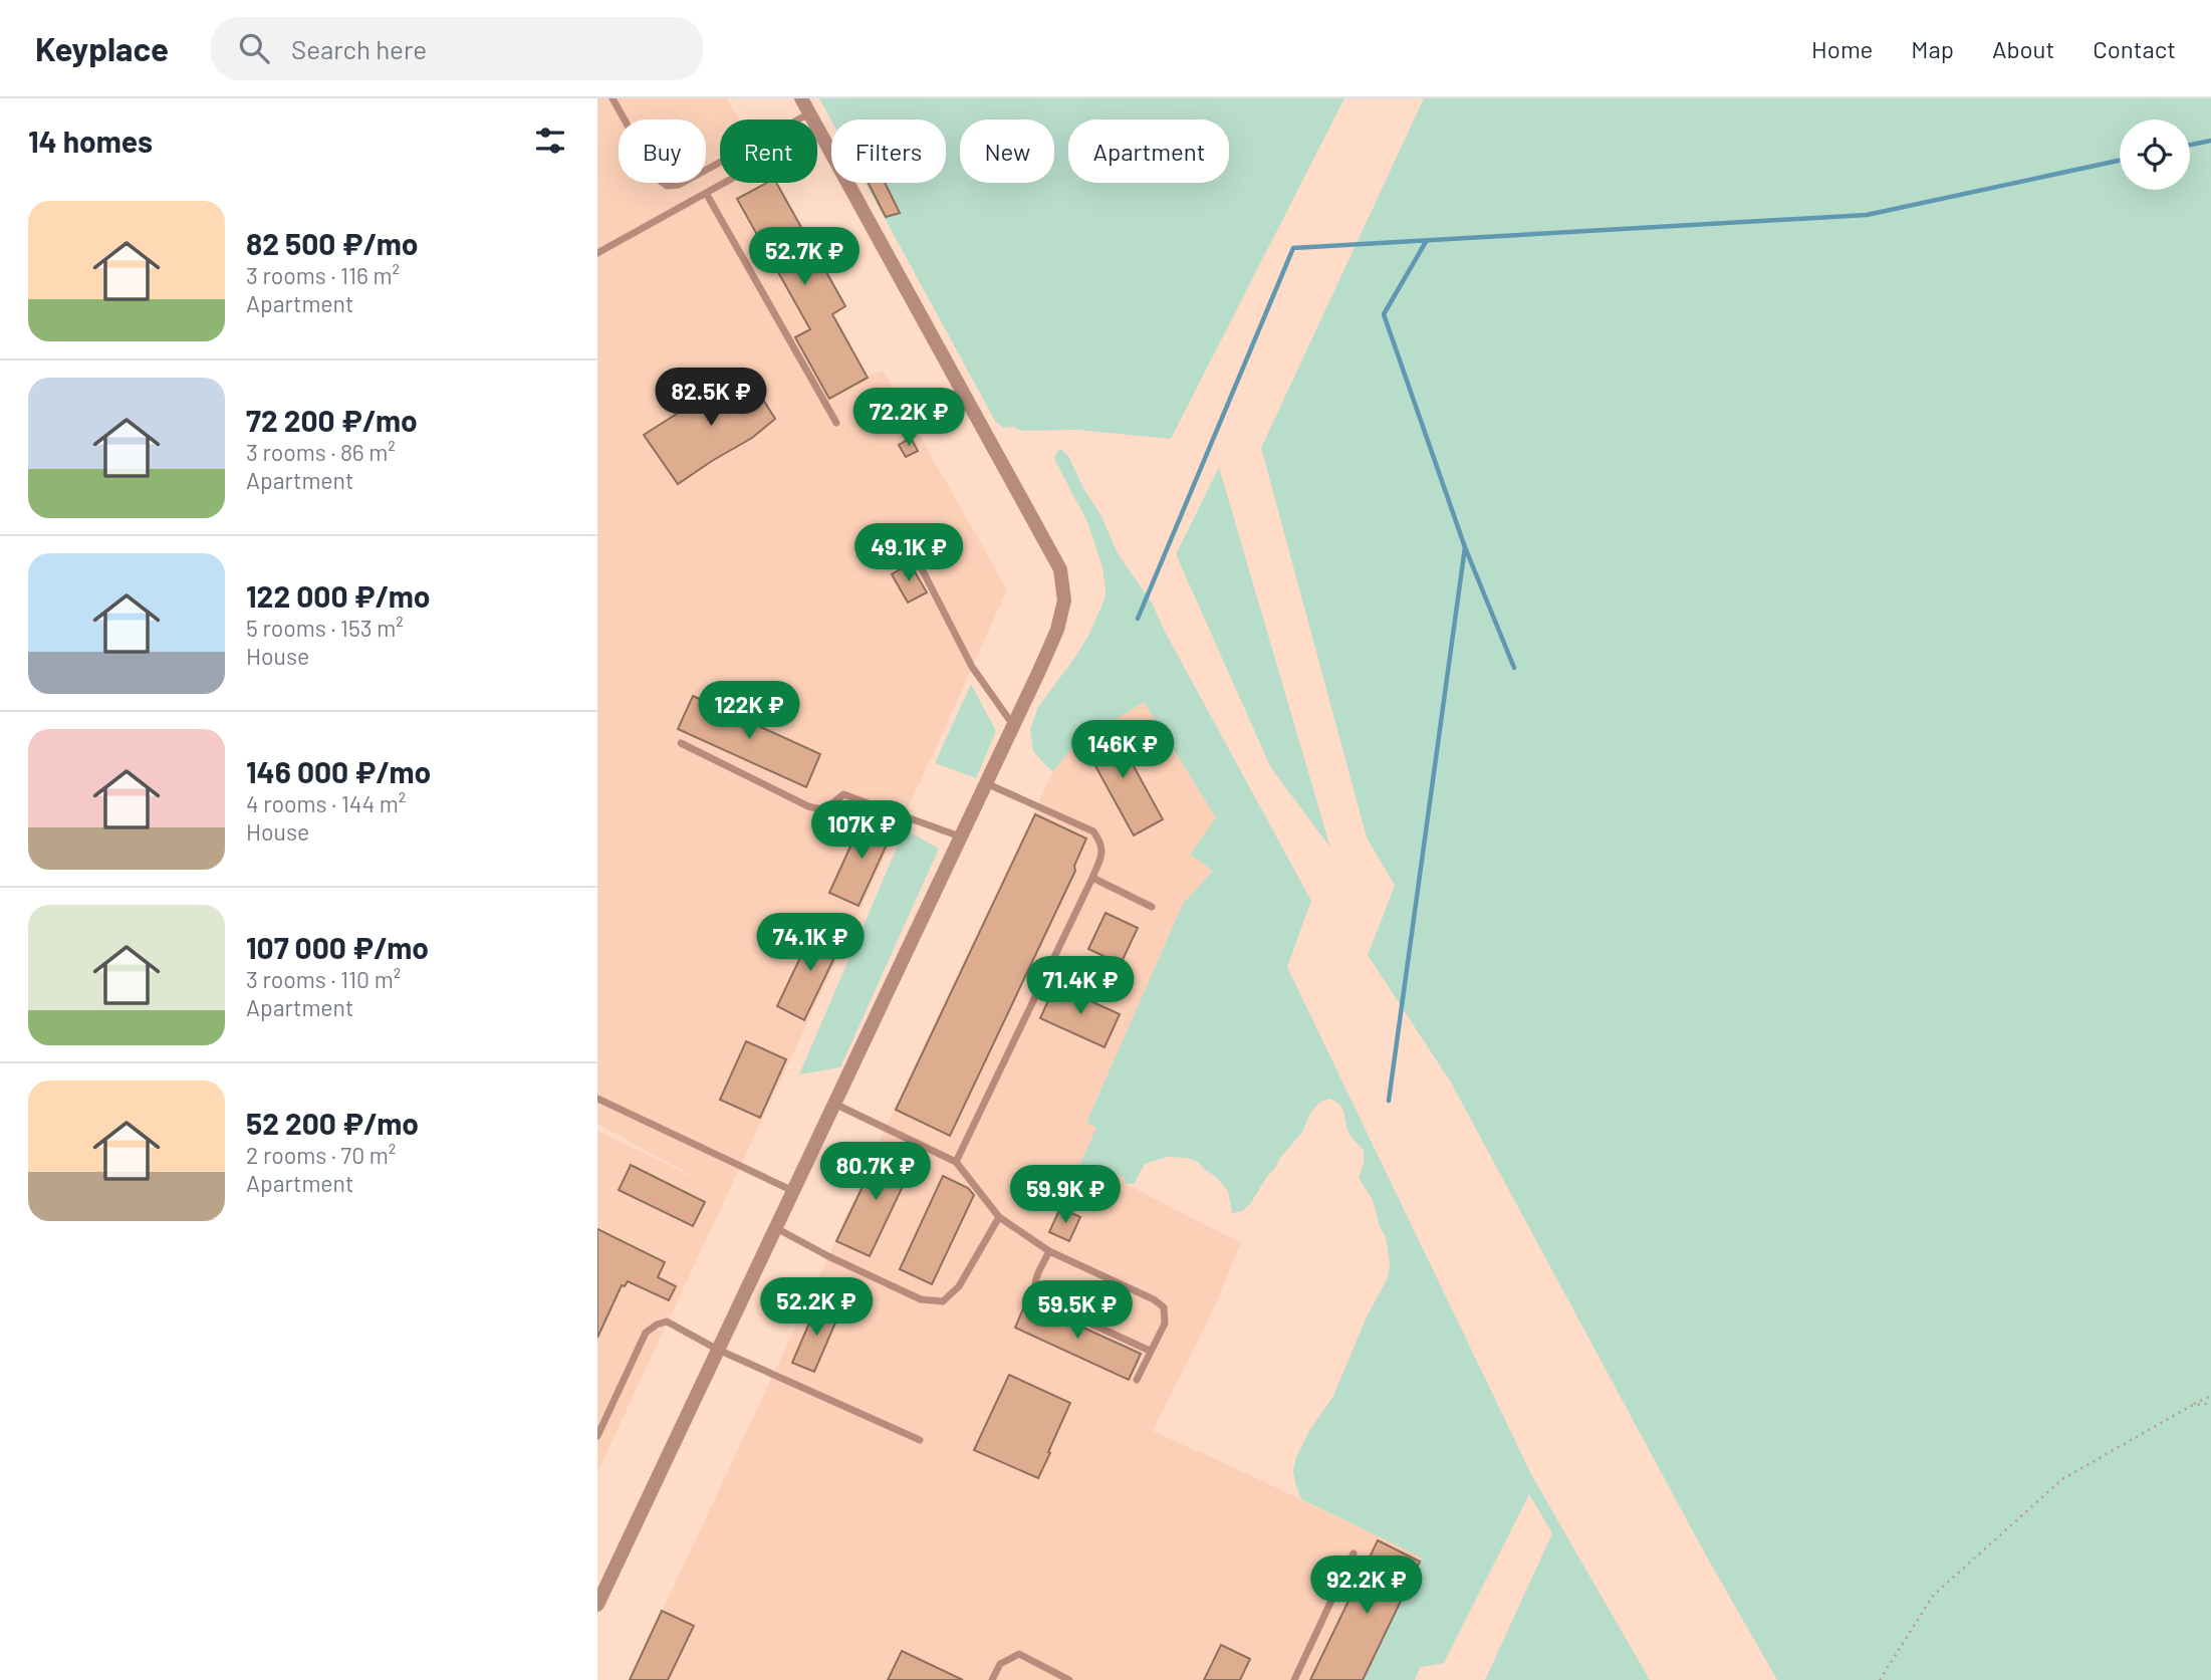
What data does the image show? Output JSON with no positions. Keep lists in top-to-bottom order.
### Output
{
  "page": {
    "header": "Keyplace",
    "search": "Search here",
    "nav": [
      "Home",
      "Map",
      "About",
      "Contact"
    ],
    "heading": "14 homes",
    "chip": [
      "Buy",
      "Rent",
      "Filters",
      "New",
      "Apartment"
    ],
    "list": [
      {
        "name": "82 500 ₽/mo",
        "note": "3 rooms · 116 m² · Apartment"
      },
      {
        "name": "72 200 ₽/mo",
        "note": "3 rooms · 86 m² · Apartment"
      },
      {
        "name": "122 000 ₽/mo",
        "note": "5 rooms · 153 m² · House"
      },
      {
        "name": "146 000 ₽/mo",
        "note": "4 rooms · 144 m² · House"
      },
      {
        "name": "107 000 ₽/mo",
        "note": "3 rooms · 110 m² · Apartment"
      },
      {
        "name": "52 200 ₽/mo",
        "note": "2 rooms · 70 m² · Apartment"
      }
    ],
    "price": [
      "52.7K ₽",
      "82.5K ₽",
      "72.2K ₽",
      "49.1K ₽",
      "122K ₽",
      "146K ₽",
      "107K ₽",
      "74.1K ₽",
      "71.4K ₽",
      "80.7K ₽",
      "59.9K ₽",
      "52.2K ₽",
      "59.5K ₽",
      "92.2K ₽"
    ]
  }
}
